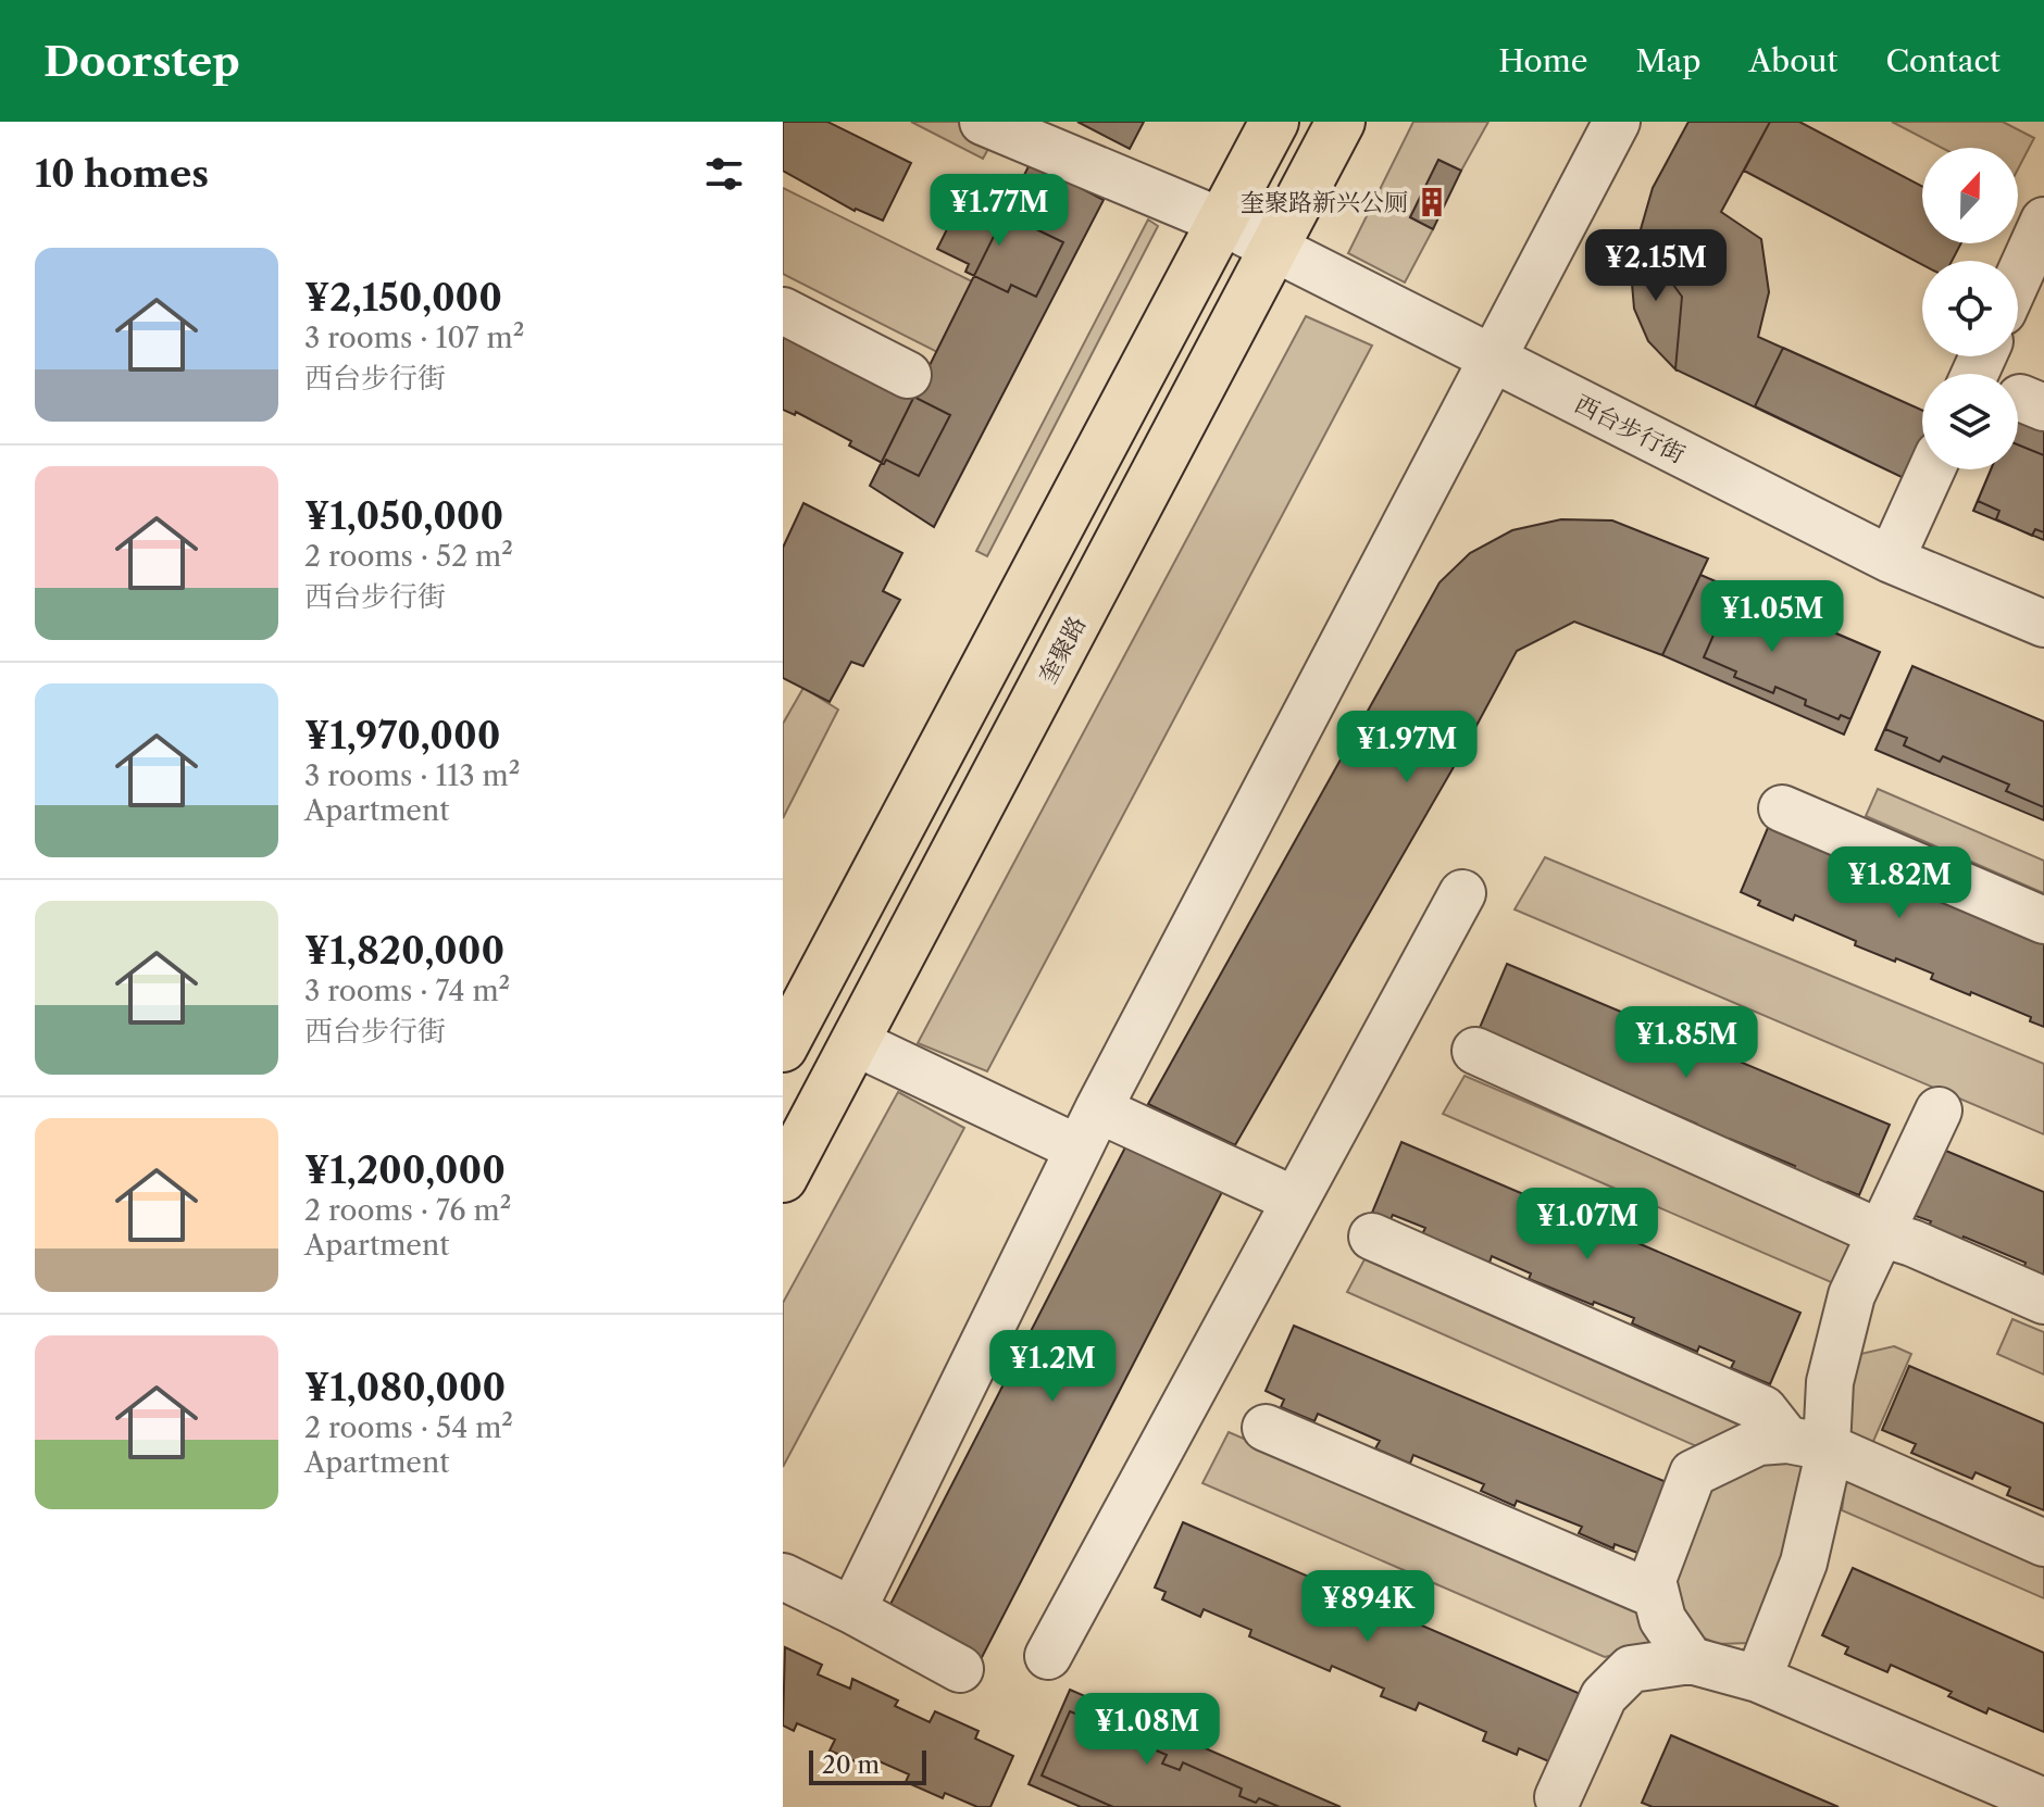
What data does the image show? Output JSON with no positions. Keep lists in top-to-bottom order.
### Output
{
  "streets": {
    "main road": ["奎聚路"],
    "street": ["西台步行街"]
  },
  "crossings": [
    ["西台步行街", "奎聚路"]
  ],
  "places": {
    "building": ["奎聚路新兴公厕"]
  },
  "scale_bar": "20 m",
  "north": "top",
  "page": {
    "header": "Doorstep",
    "nav": [
      "Home",
      "Map",
      "About",
      "Contact"
    ],
    "heading": "10 homes",
    "price": [
      "¥1.77M",
      "¥2.15M",
      "¥1.05M",
      "¥1.97M",
      "¥1.82M",
      "¥1.85M",
      "¥1.07M",
      "¥1.2M",
      "¥894K",
      "¥1.08M"
    ],
    "list": [
      {
        "name": "¥2,150,000",
        "note": "3 rooms · 107 m² · 西台步行街"
      },
      {
        "name": "¥1,050,000",
        "note": "2 rooms · 52 m² · 西台步行街"
      },
      {
        "name": "¥1,970,000",
        "note": "3 rooms · 113 m² · Apartment"
      },
      {
        "name": "¥1,820,000",
        "note": "3 rooms · 74 m² · 西台步行街"
      },
      {
        "name": "¥1,200,000",
        "note": "2 rooms · 76 m² · Apartment"
      },
      {
        "name": "¥1,080,000",
        "note": "2 rooms · 54 m² · Apartment"
      }
    ],
    "scale": "20 m"
  }
}
